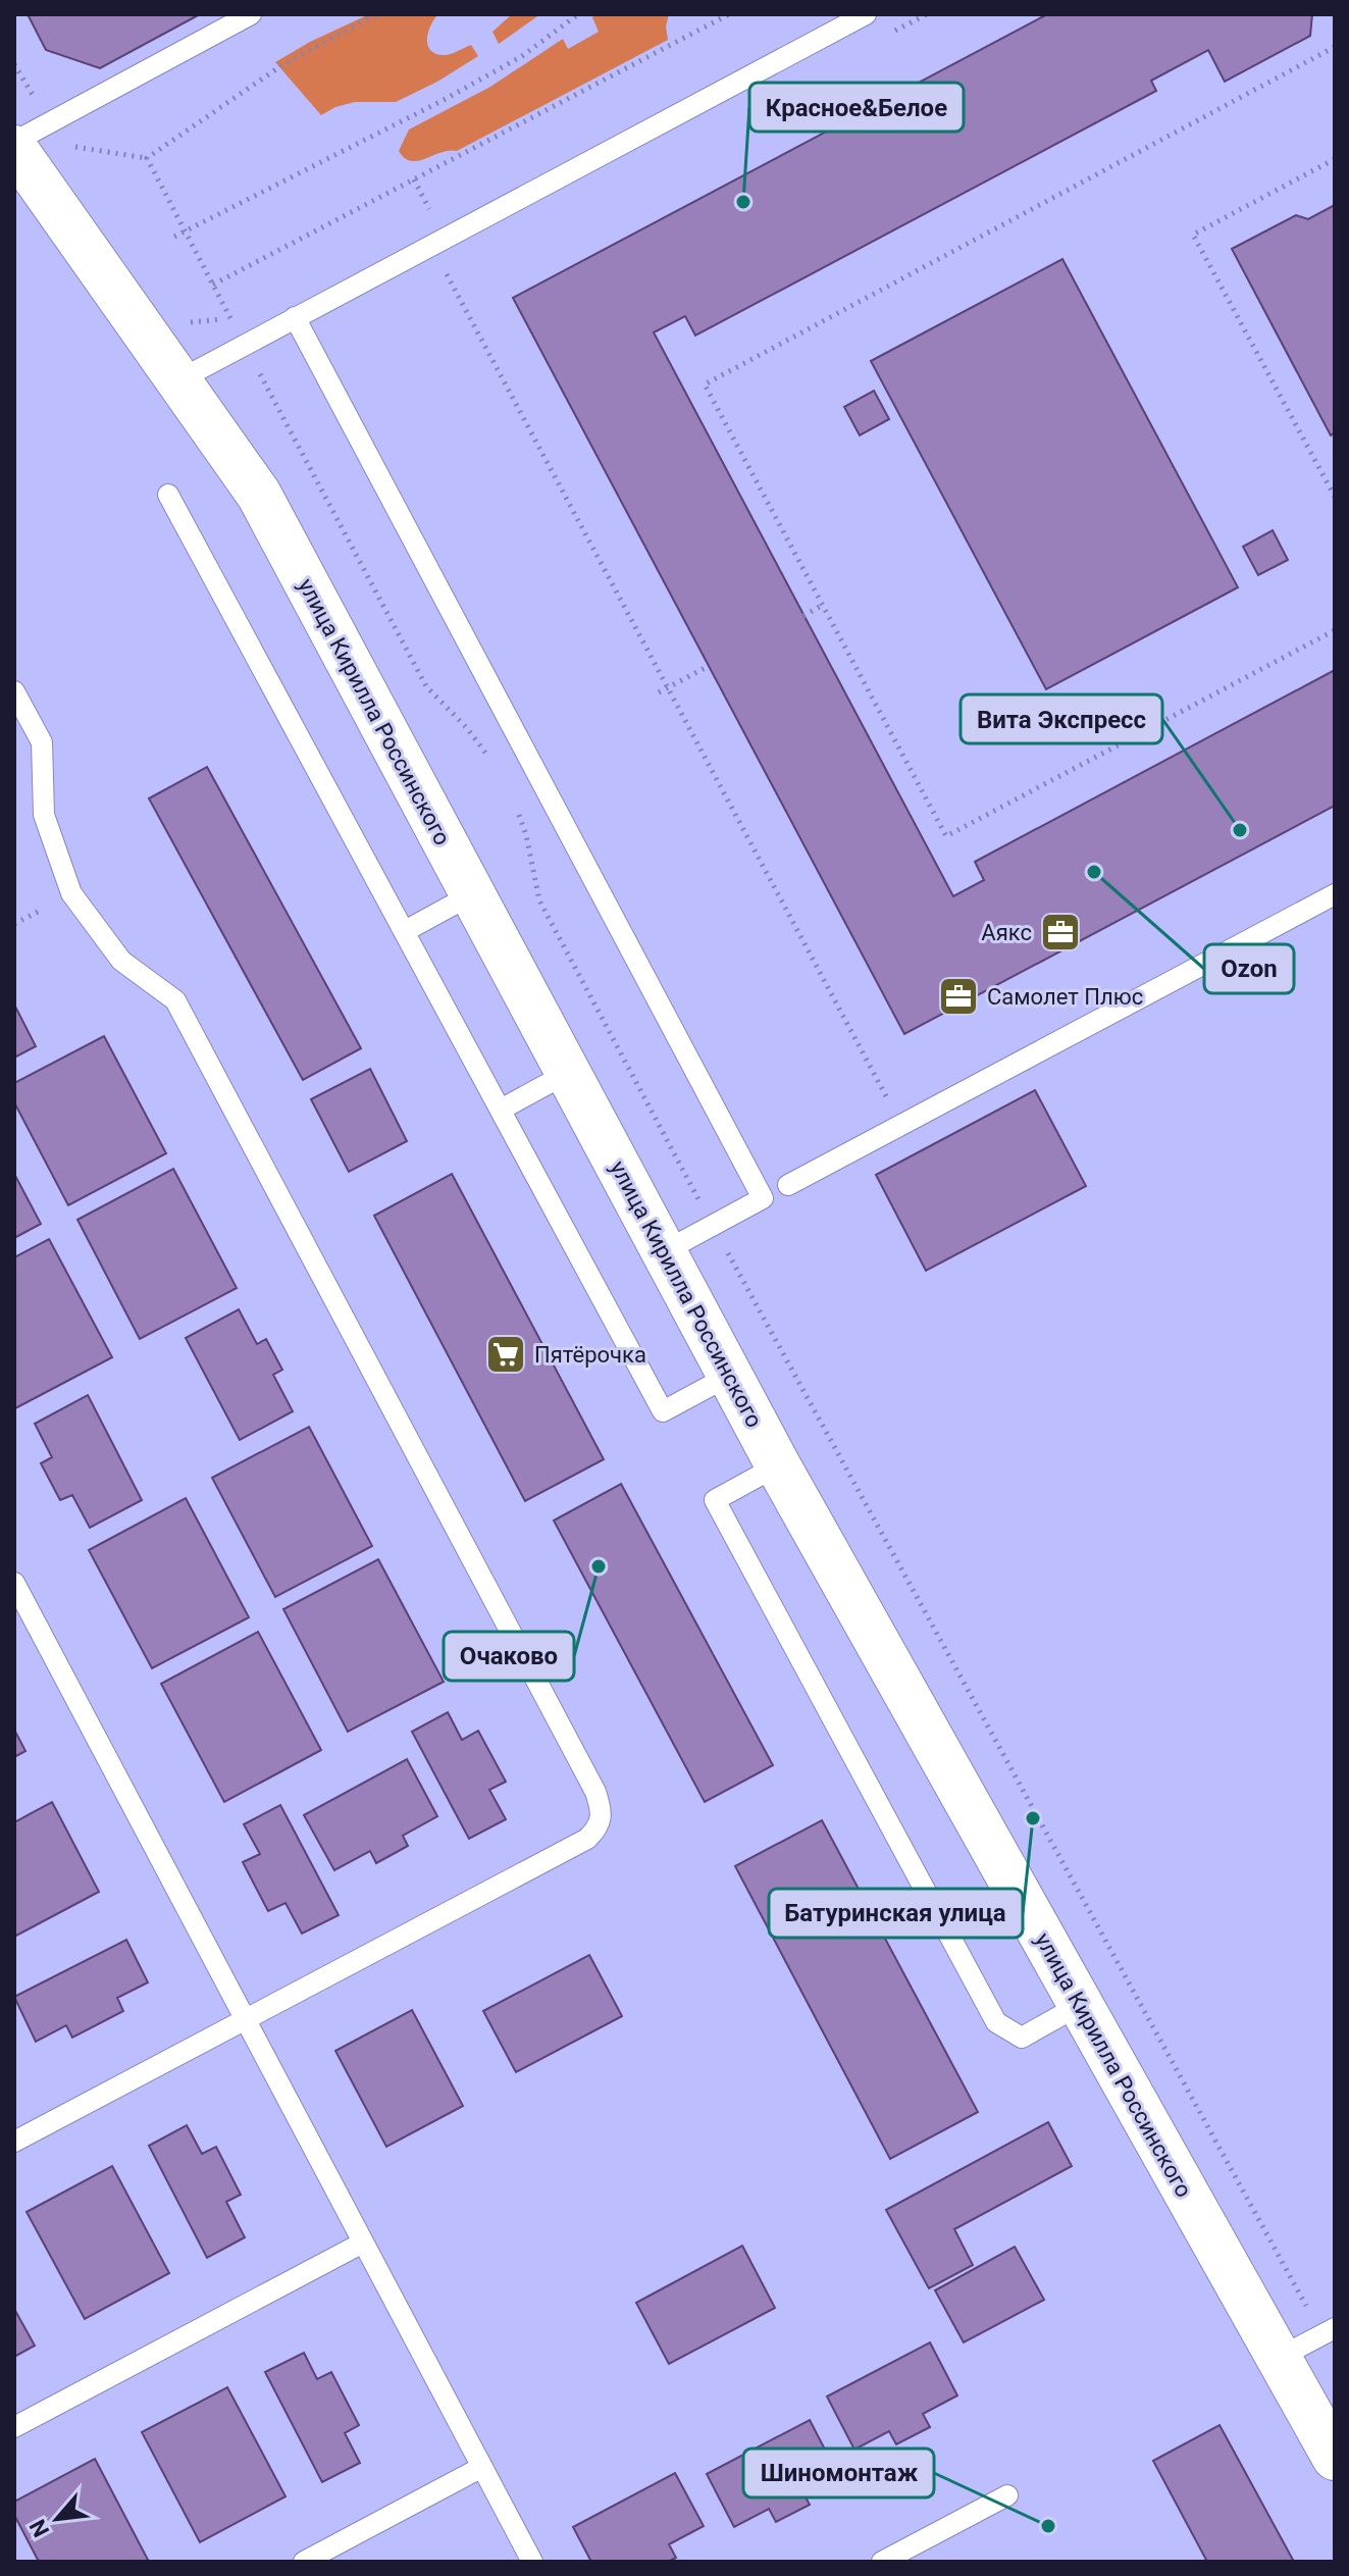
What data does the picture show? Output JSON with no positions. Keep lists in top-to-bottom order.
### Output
{
  "streets": {
    "main road": ["улица Кирилла Россинского"]
  },
  "places": {
    "other": [
      "Красное&Белое",
      "Вита Экспресс",
      "Ozon",
      "Очаково",
      "Батуринская улица",
      "Шиномонтаж"
    ],
    "office": ["Аякс", "Самолет Плюс"],
    "supermarket": ["Пятёрочка"]
  },
  "north": "bottom left"
}
